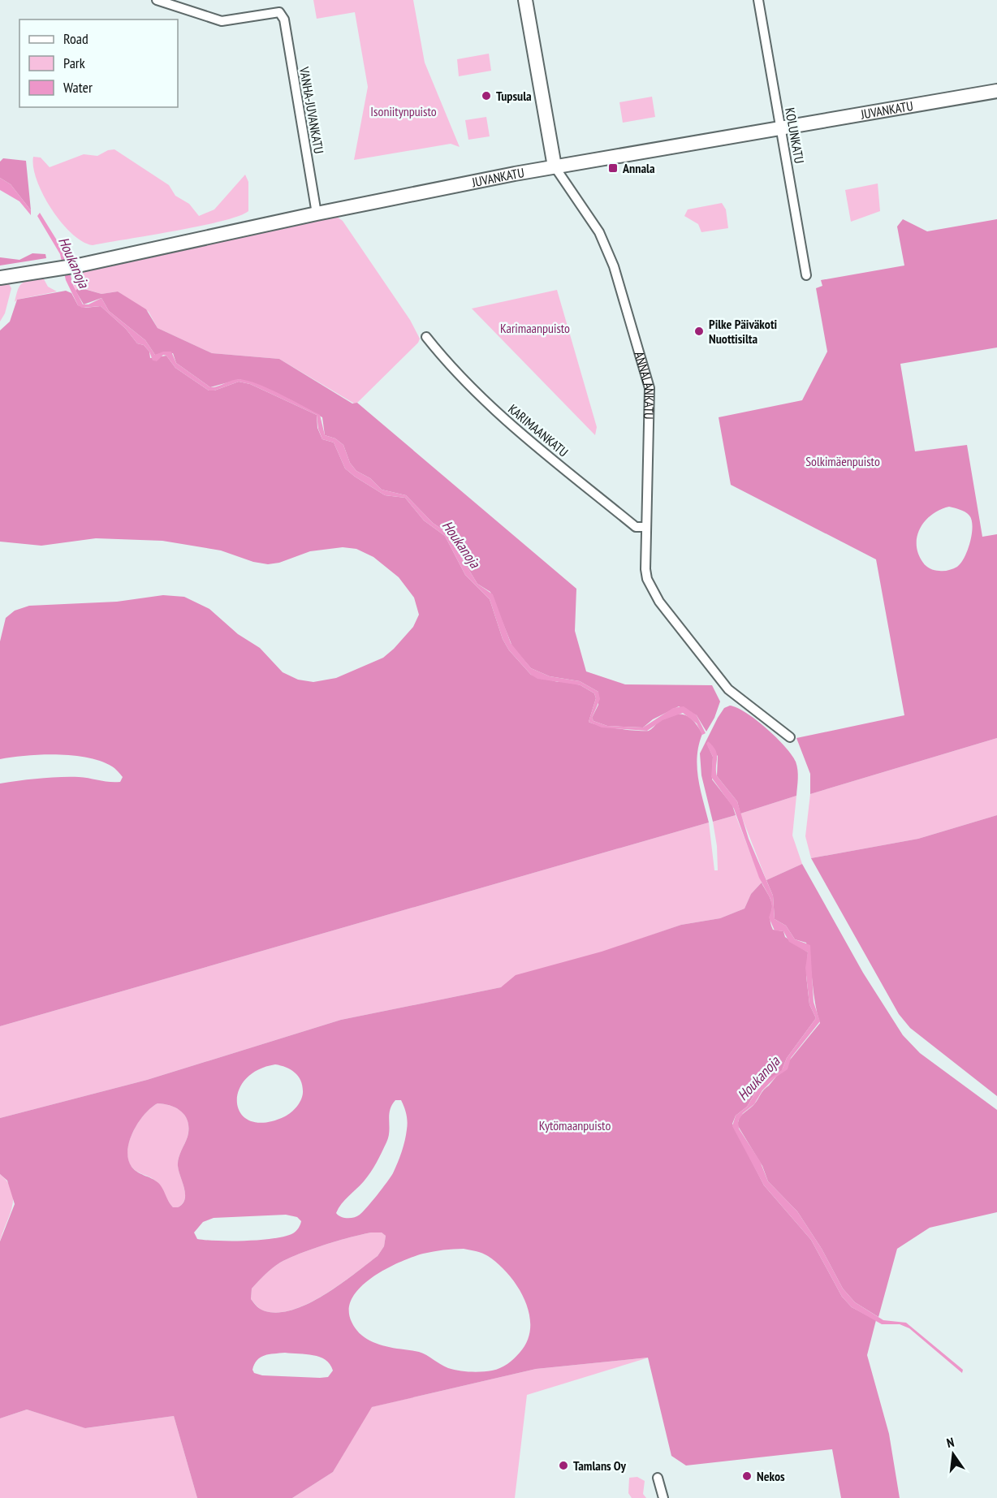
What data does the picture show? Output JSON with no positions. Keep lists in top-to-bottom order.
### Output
{
  "streets": {
    "main road": ["JUVANKATU", "ANNALANKATU"],
    "street": ["VANHA-JUVANKATU", "KOLUNKATU", "KARIMAANKATU"]
  },
  "crossings": [
    ["JUVANKATU", "VANHA-JUVANKATU"],
    ["JUVANKATU", "KOLUNKATU"],
    ["JUVANKATU", "ANNALANKATU"],
    ["ANNALANKATU", "KARIMAANKATU"]
  ],
  "water": ["Houkanoja"],
  "parks": [
    "Isoniitynpuisto",
    "Karimaanpuisto",
    "Solkimäenpuisto",
    "Kytömaanpuisto"
  ],
  "places": {
    "other": [
      "Tupsula",
      "Pilke Päiväkoti Nuottisilta",
      "Tamlans Oy",
      "Nekos"
    ],
    "transit": ["Annala"]
  },
  "legend": ["Road", "Park", "Water"],
  "north": "top"
}
